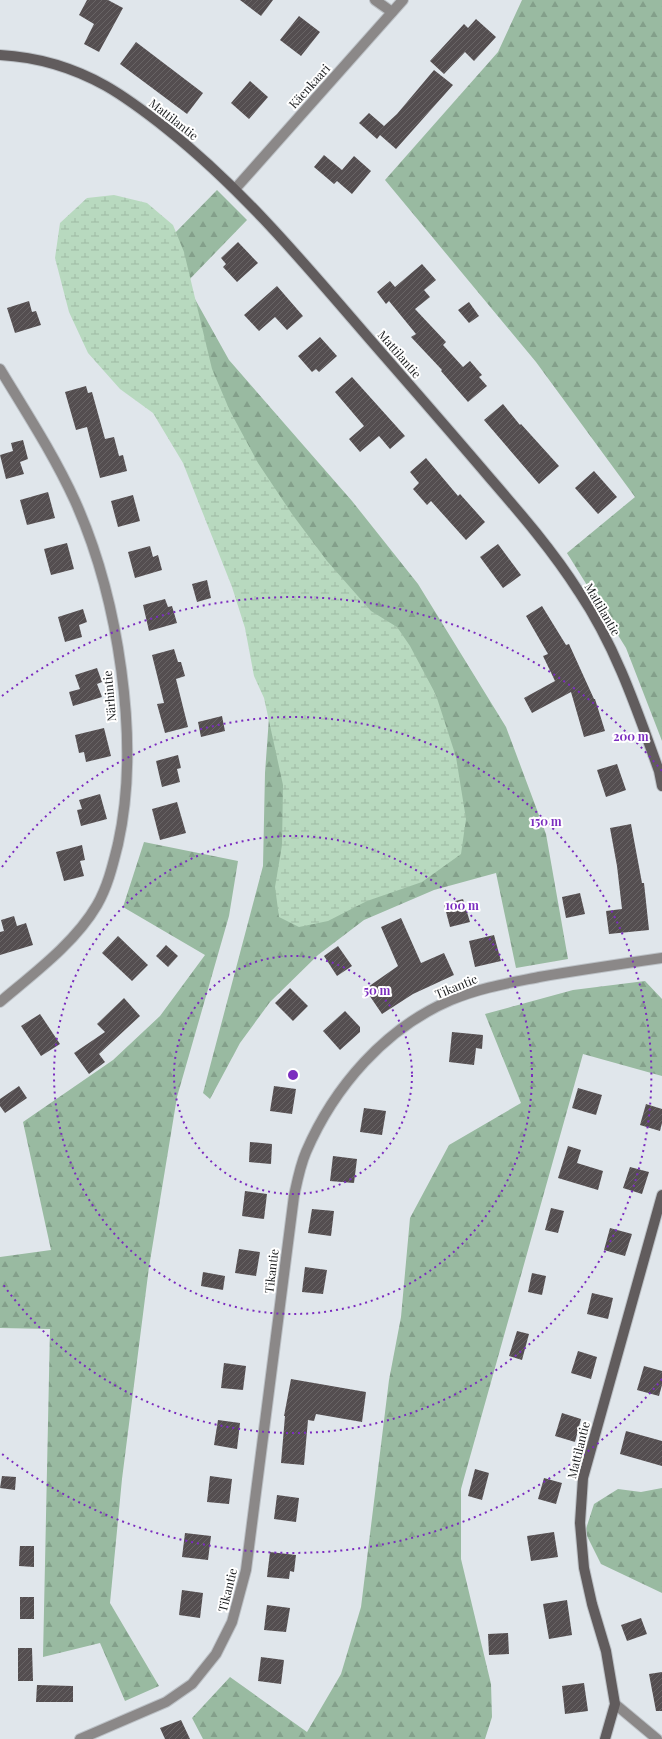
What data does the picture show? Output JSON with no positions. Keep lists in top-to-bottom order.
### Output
{
  "streets": {
    "street": [
      "Käenkaari",
      "Mattilantie",
      "Närhintie",
      "Tikantie"
    ]
  },
  "crossings": [
    ["Käenkaari", "Mattilantie"]
  ],
  "rings": [
    "200 m",
    "150 m",
    "100 m",
    "50 m"
  ]
}
